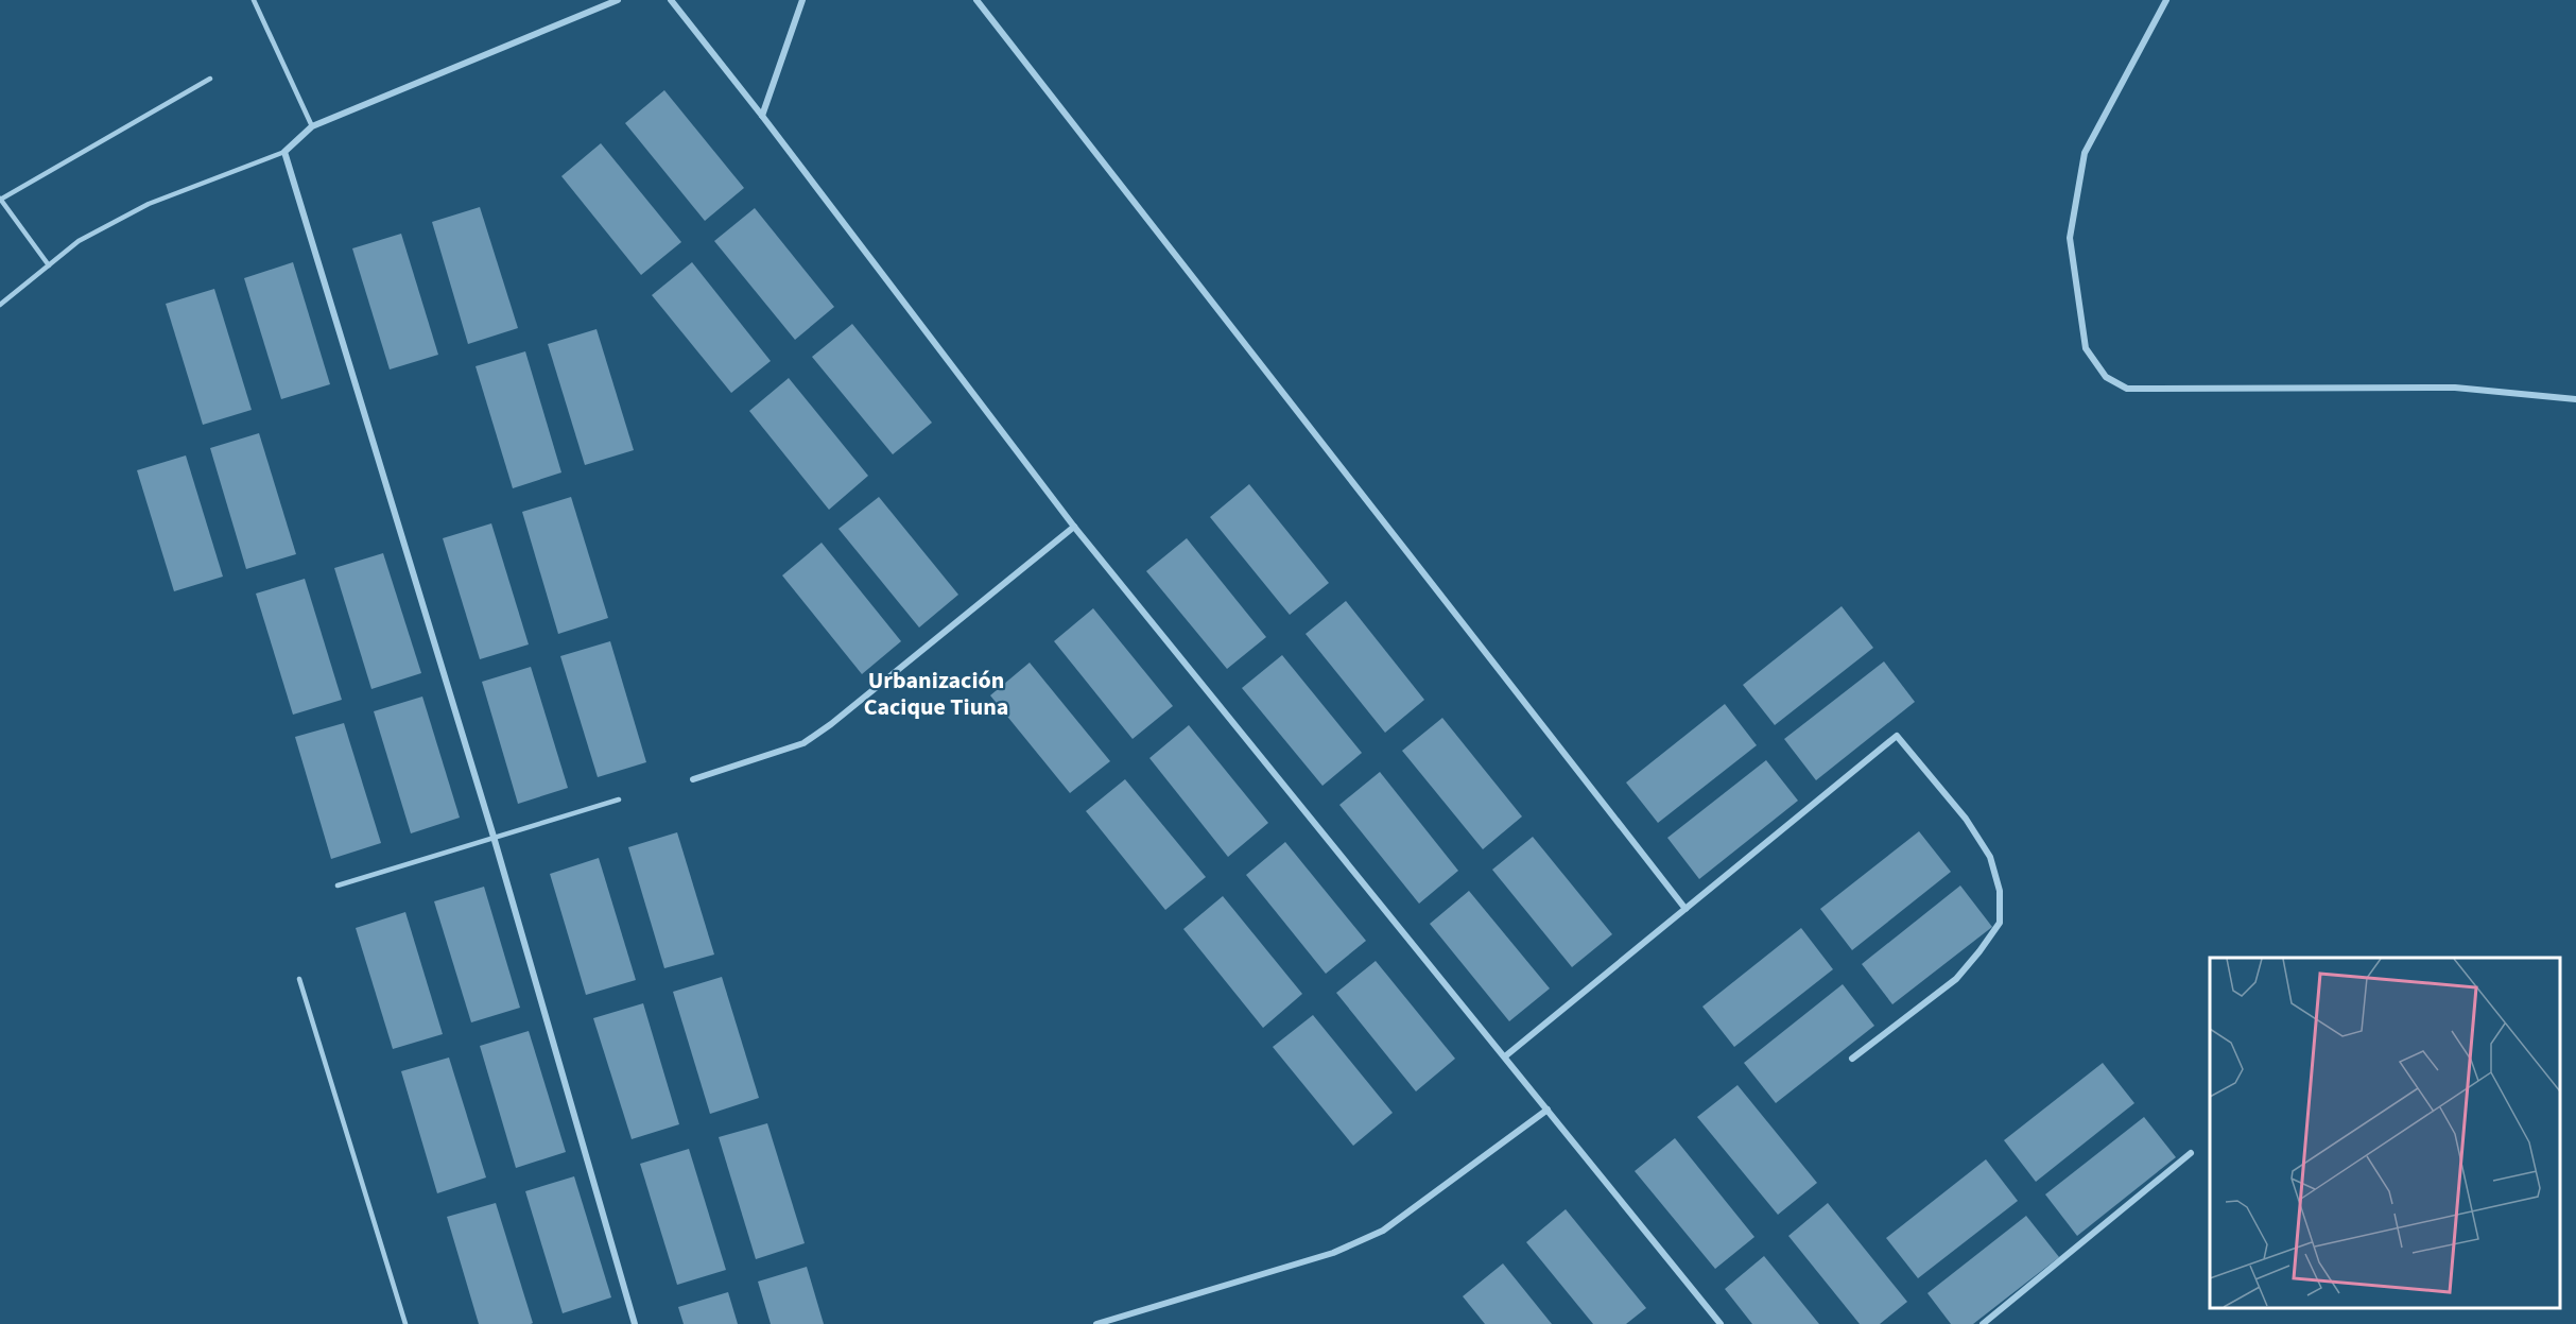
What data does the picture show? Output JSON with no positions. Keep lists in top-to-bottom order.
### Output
{
  "districts": ["Urbanización Cacique Tiuna"]
}
